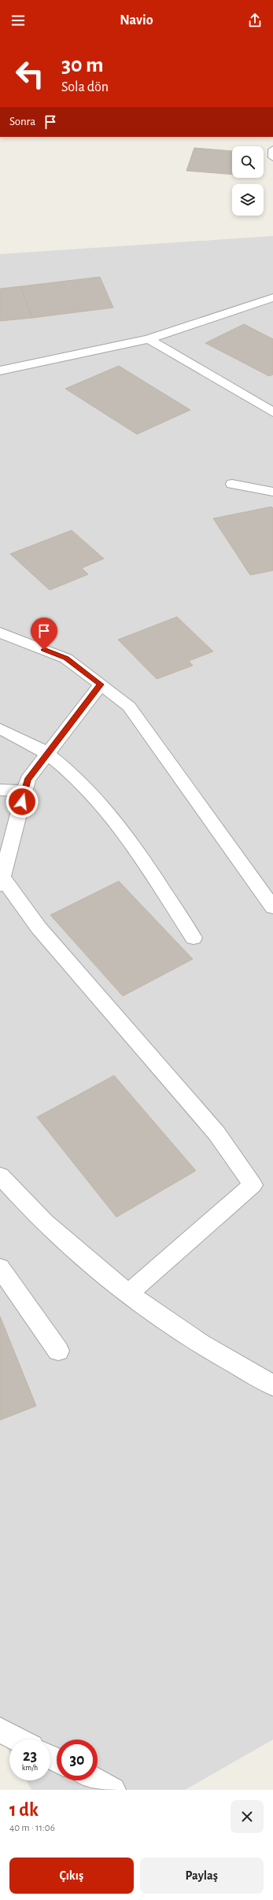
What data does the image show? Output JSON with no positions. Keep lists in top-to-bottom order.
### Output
{
  "page": {
    "header": "Navio",
    "turn": ["30 m", "Sola dön"],
    "then": "Sonra",
    "speed": "23 km/h",
    "limit": "30",
    "heading": ["1 dk", "40 m · 11:06"],
    "buttons": ["Çıkış", "Paylaş"]
  }
}
